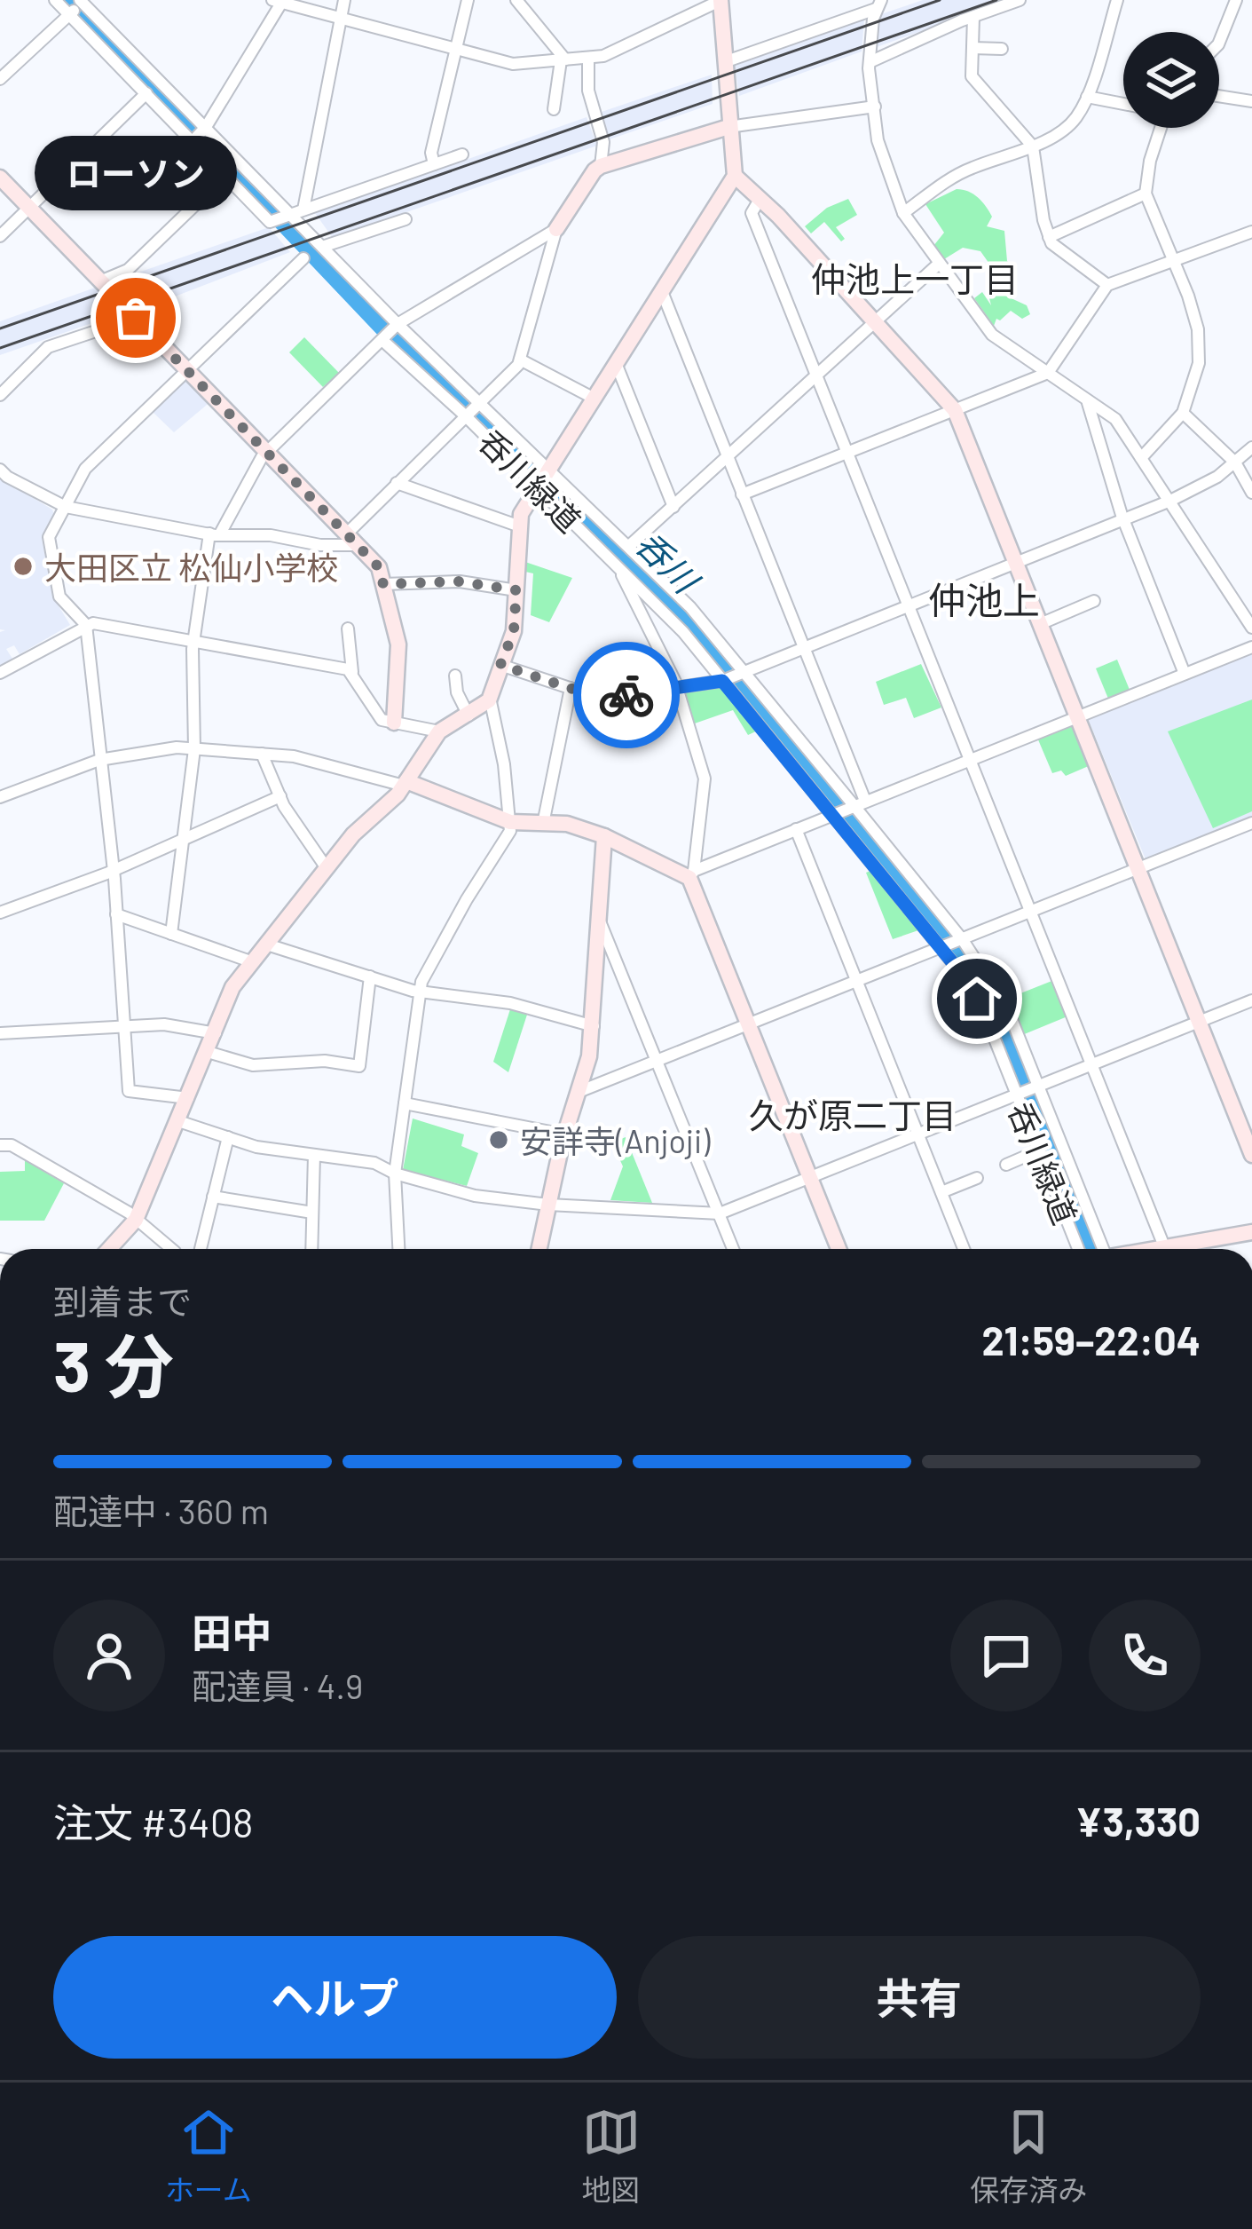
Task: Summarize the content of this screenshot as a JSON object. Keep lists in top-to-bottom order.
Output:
{
  "streets": {
    "street": ["呑川緑道"]
  },
  "districts": ["仲池上一丁目", "仲池上", "久が原二丁目"],
  "water": ["呑川"],
  "places": ["ローソン", "大田区立 松仙小学校", "安詳寺(Anjoji)"],
  "page": {
    "bubble": "ローソン",
    "heading": ["3 分", "到着まで", "21:59–22:04"],
    "panel": [
      "田中",
      "配達員 · 4.9",
      "注文 #3408",
      "¥3,330"
    ],
    "bar": "配達中 · 360 m",
    "buttons": ["ヘルプ", "共有"],
    "tabs": ["ホーム", "地図", "保存済み"]
  }
}
